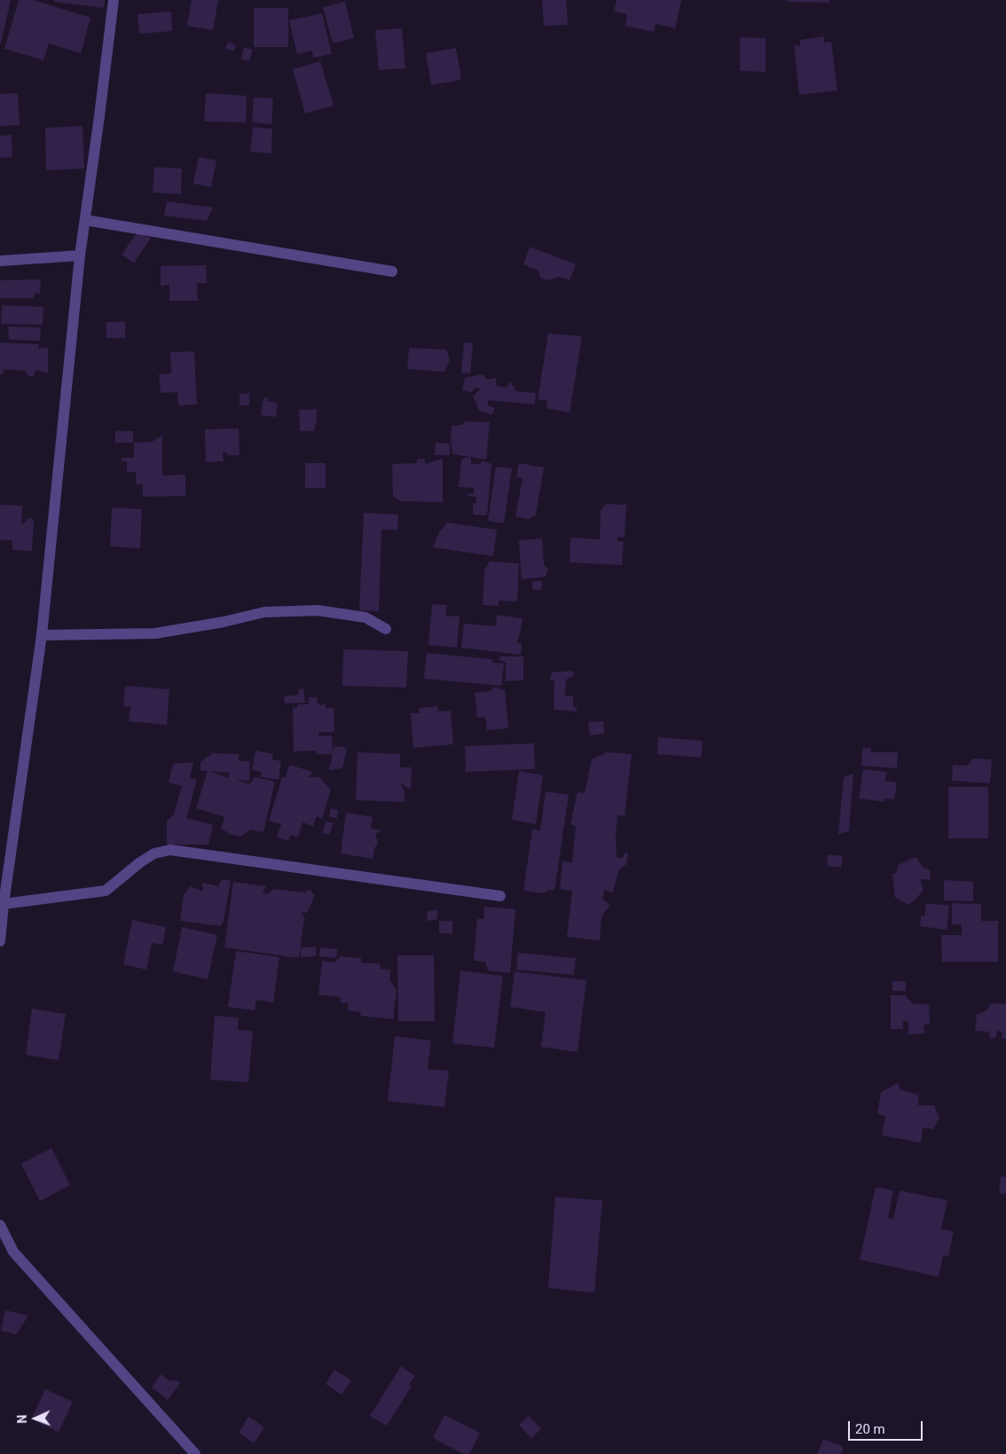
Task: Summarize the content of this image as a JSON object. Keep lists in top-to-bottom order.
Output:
{
  "scale_bar": "20 m",
  "north": "left"
}
